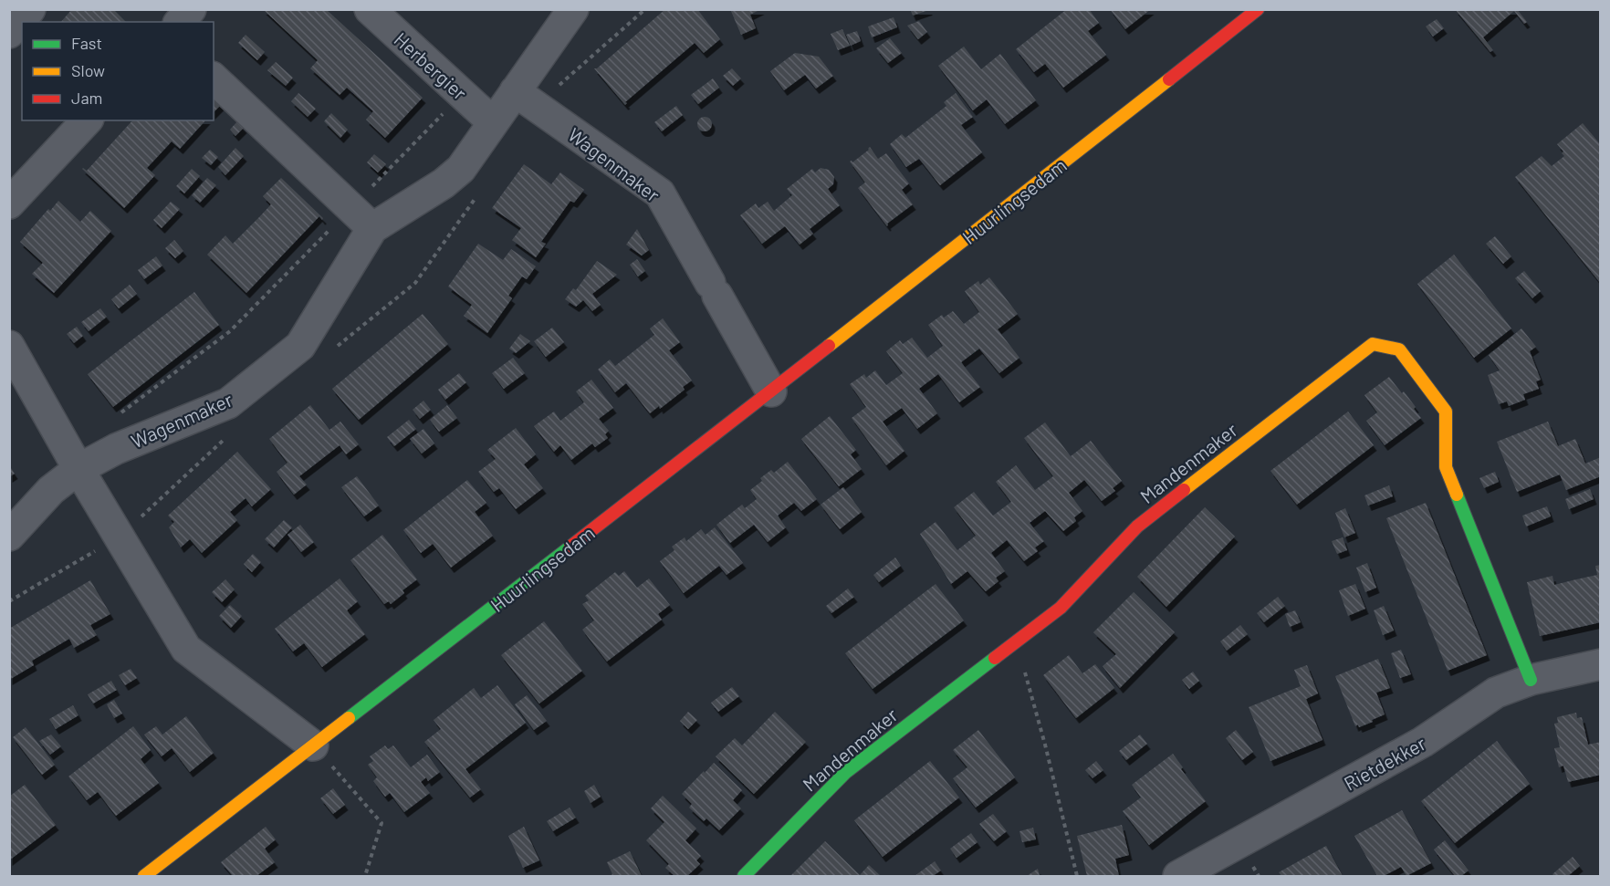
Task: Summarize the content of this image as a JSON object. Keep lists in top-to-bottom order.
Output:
{
  "streets": {
    "street": [
      "Herbergier",
      "Wagenmaker",
      "Huurlingsedam",
      "Mandenmaker",
      "Rietdekker"
    ]
  },
  "crossings": [
    ["Herbergier", "Wagenmaker"],
    ["Wagenmaker", "Huurlingsedam"],
    ["Mandenmaker", "Rietdekker"]
  ],
  "legend": ["Fast", "Slow", "Jam"]
}
